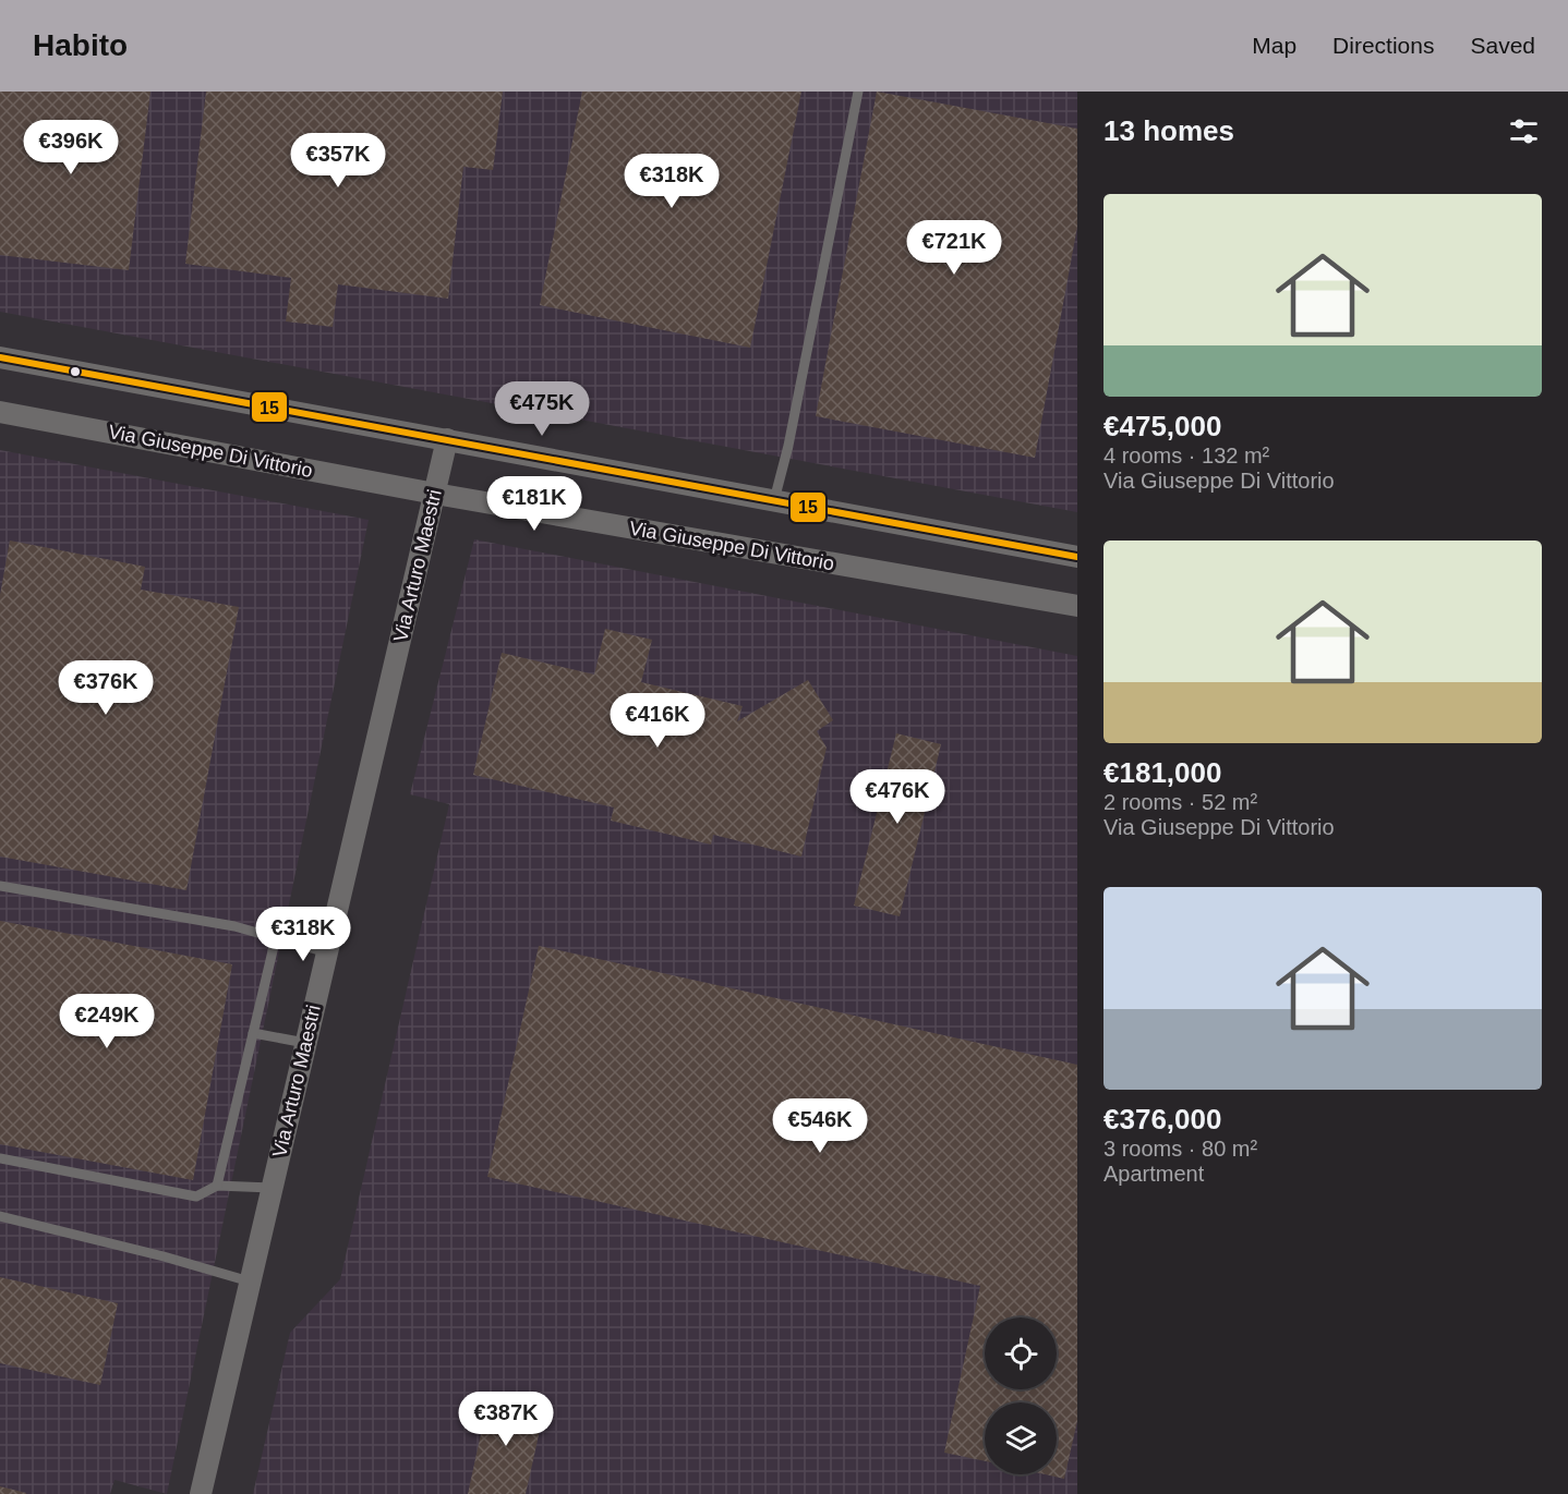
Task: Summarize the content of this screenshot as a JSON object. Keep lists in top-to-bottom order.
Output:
{
  "streets": {
    "street": ["Via Giuseppe Di Vittorio", "Via Arturo Maestri"]
  },
  "crossings": [
    ["Via Giuseppe Di Vittorio", "Via Arturo Maestri"]
  ],
  "lines": ["transit line 15"],
  "page": {
    "header": "Habito",
    "nav": ["Map", "Directions", "Saved"],
    "heading": "13 homes",
    "price": [
      "€396K",
      "€357K",
      "€318K",
      "€721K",
      "€475K",
      "€181K",
      "€376K",
      "€416K",
      "€476K",
      "€318K",
      "€249K",
      "€546K",
      "€387K"
    ],
    "list": [
      {
        "name": "€475,000",
        "note": "4 rooms · 132 m² · Via Giuseppe Di Vittorio"
      },
      {
        "name": "€181,000",
        "note": "2 rooms · 52 m² · Via Giuseppe Di Vittorio"
      },
      {
        "name": "€376,000",
        "note": "3 rooms · 80 m² · Apartment"
      }
    ]
  }
}
